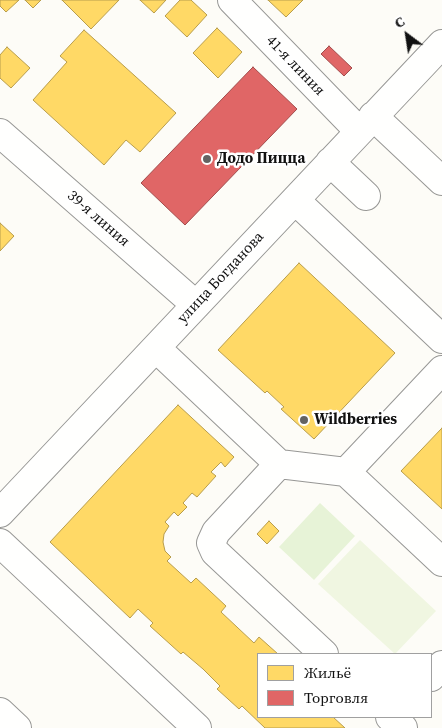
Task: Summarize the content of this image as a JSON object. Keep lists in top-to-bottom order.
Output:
{
  "streets": {
    "street": ["41-я линия", "39-я линия", "улица Богданова"]
  },
  "crossings": [
    ["41-я линия", "улица Богданова"],
    ["39-я линия", "улица Богданова"]
  ],
  "places": ["Додо Пицца", "Wildberries"],
  "legend": ["Жильё", "Торговля"],
  "north": "top left"
}
